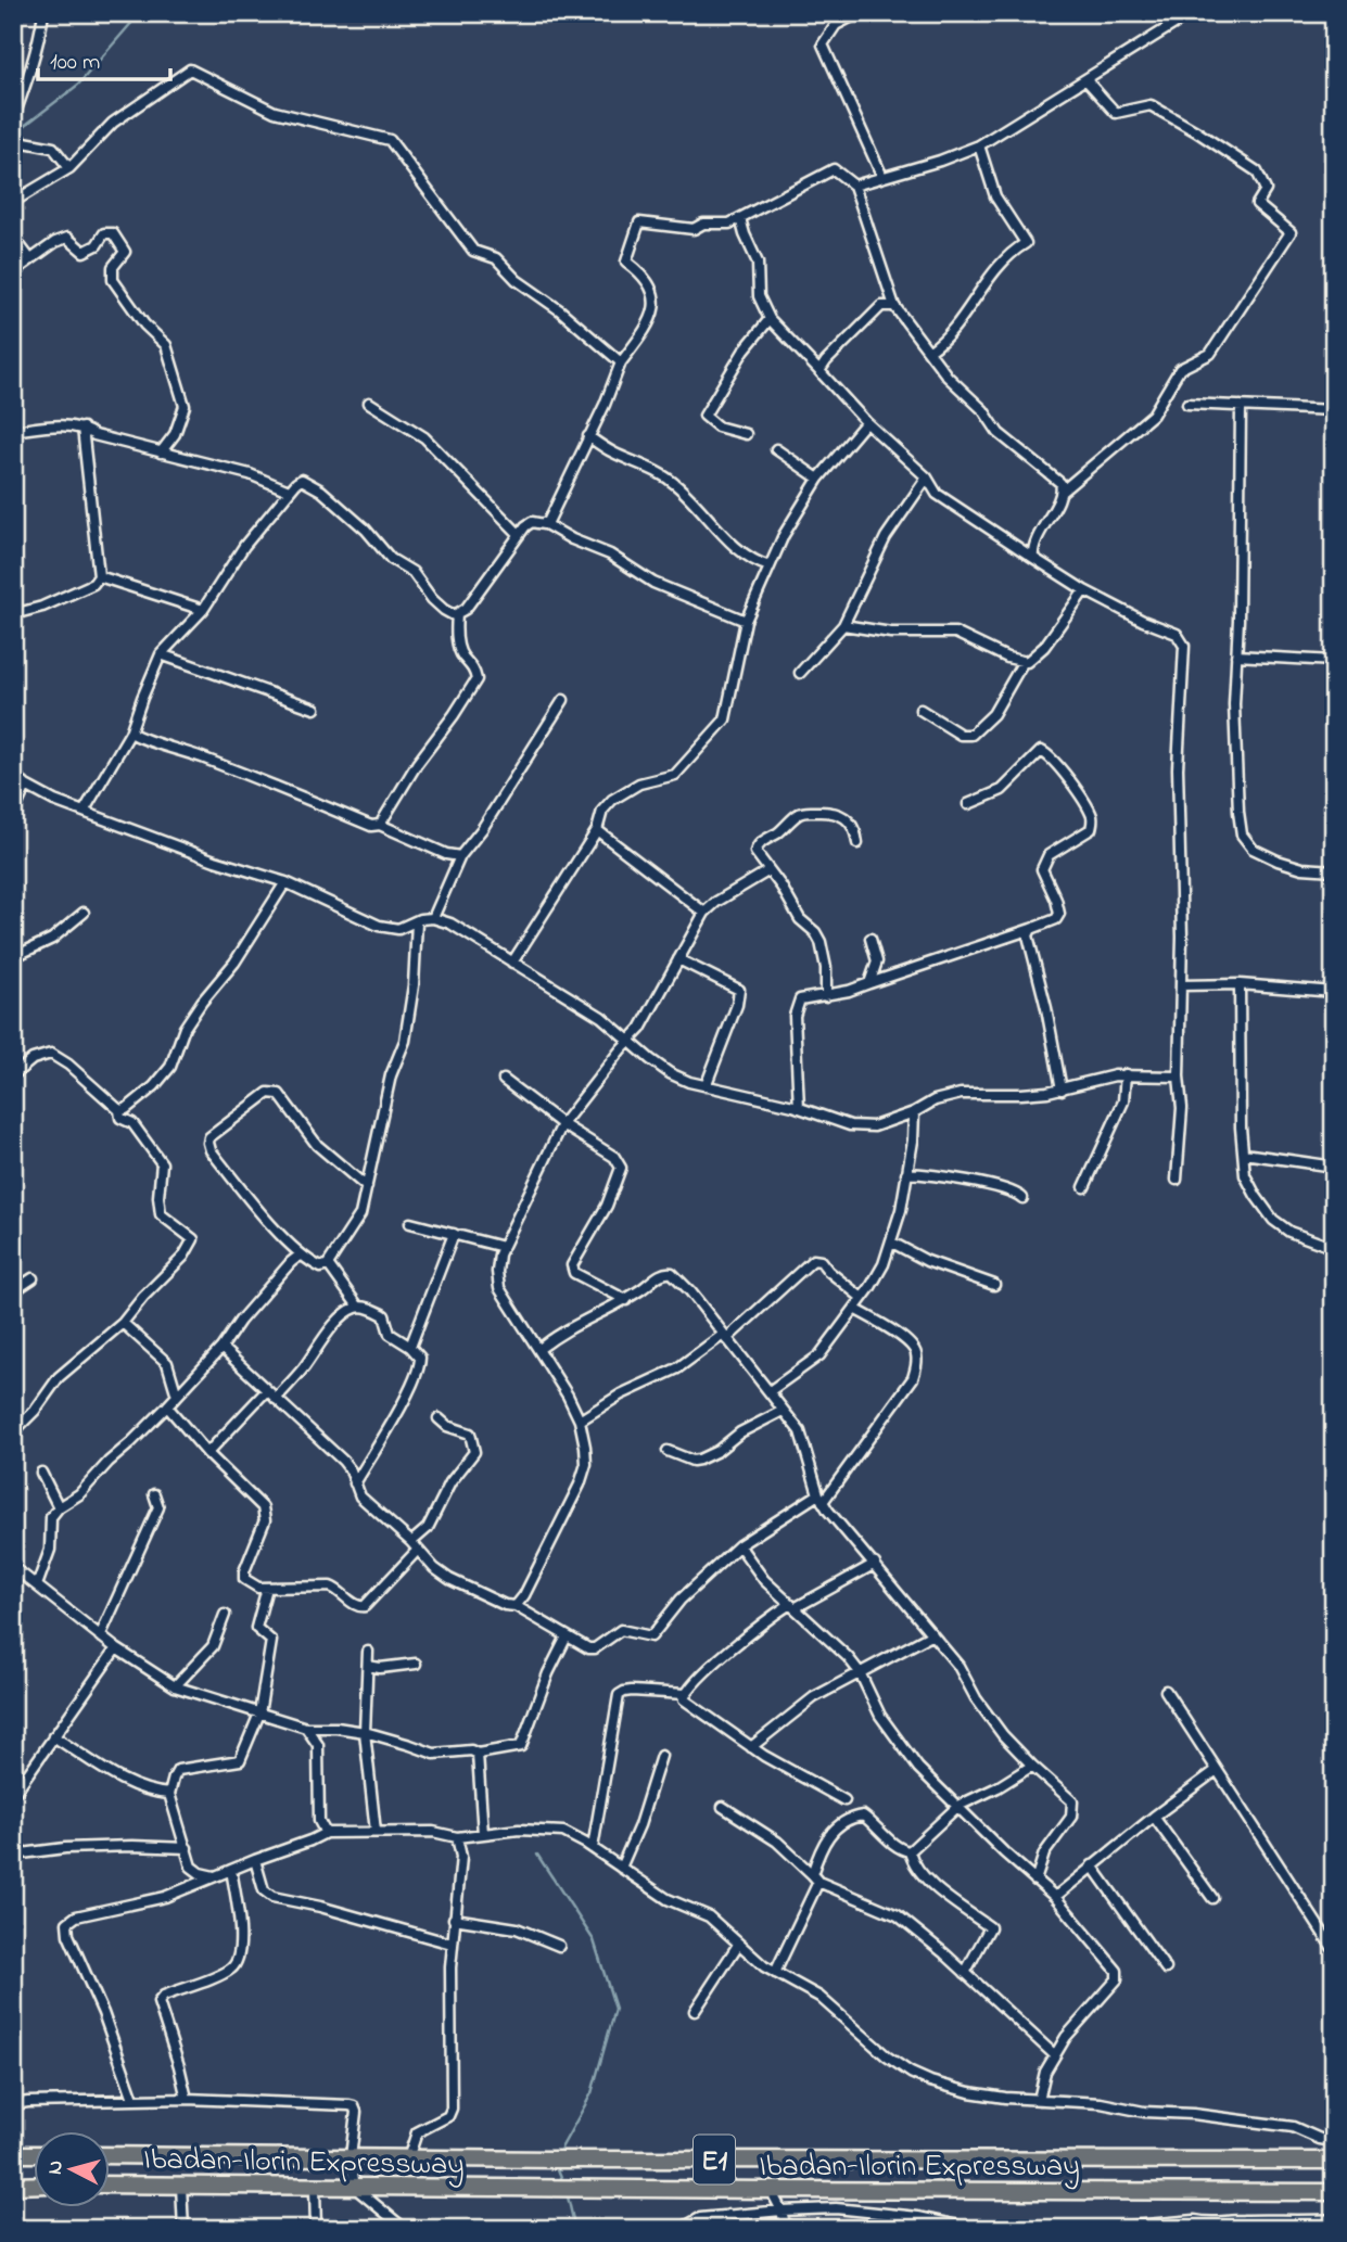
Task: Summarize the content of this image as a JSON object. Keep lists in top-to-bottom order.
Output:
{
  "streets": {
    "highway": ["Ibadan-Ilorin Expressway", "E1"]
  },
  "scale_bar": "100 m",
  "north": "left"
}
